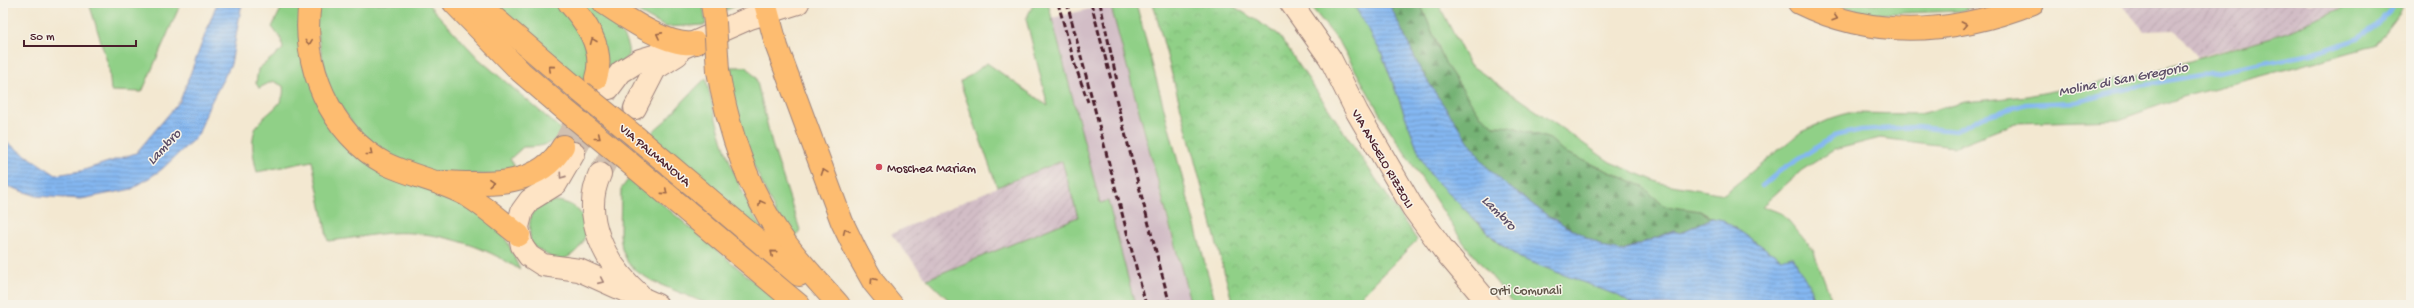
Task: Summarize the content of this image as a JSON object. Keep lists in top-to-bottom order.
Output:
{
  "streets": {
    "main road": ["VIA PALMANOVA"],
    "street": ["VIA ANGELO RIZZOLI"]
  },
  "water": ["Molina di San Gregorio", "Lambro"],
  "parks": ["Orti Comunali"],
  "places": ["Moschea Mariam"],
  "scale_bar": "50 m"
}
